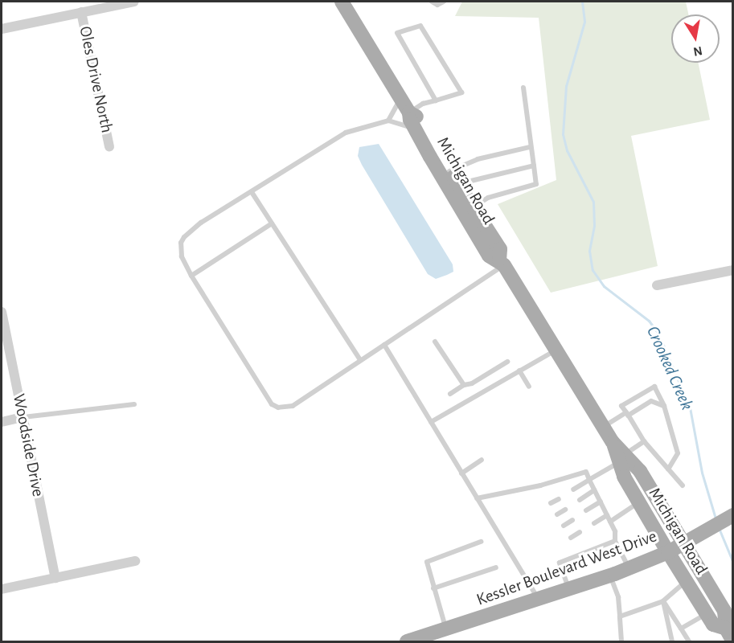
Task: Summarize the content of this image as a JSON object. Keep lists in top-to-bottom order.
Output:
{
  "streets": {
    "main road": ["Michigan Road", "Kessler Boulevard West Drive"],
    "street": ["Oles Drive North", "Woodside Drive"]
  },
  "crossings": [
    ["Michigan Road", "Kessler Boulevard West Drive"]
  ],
  "water": ["Crooked Creek"],
  "north": "bottom"
}
